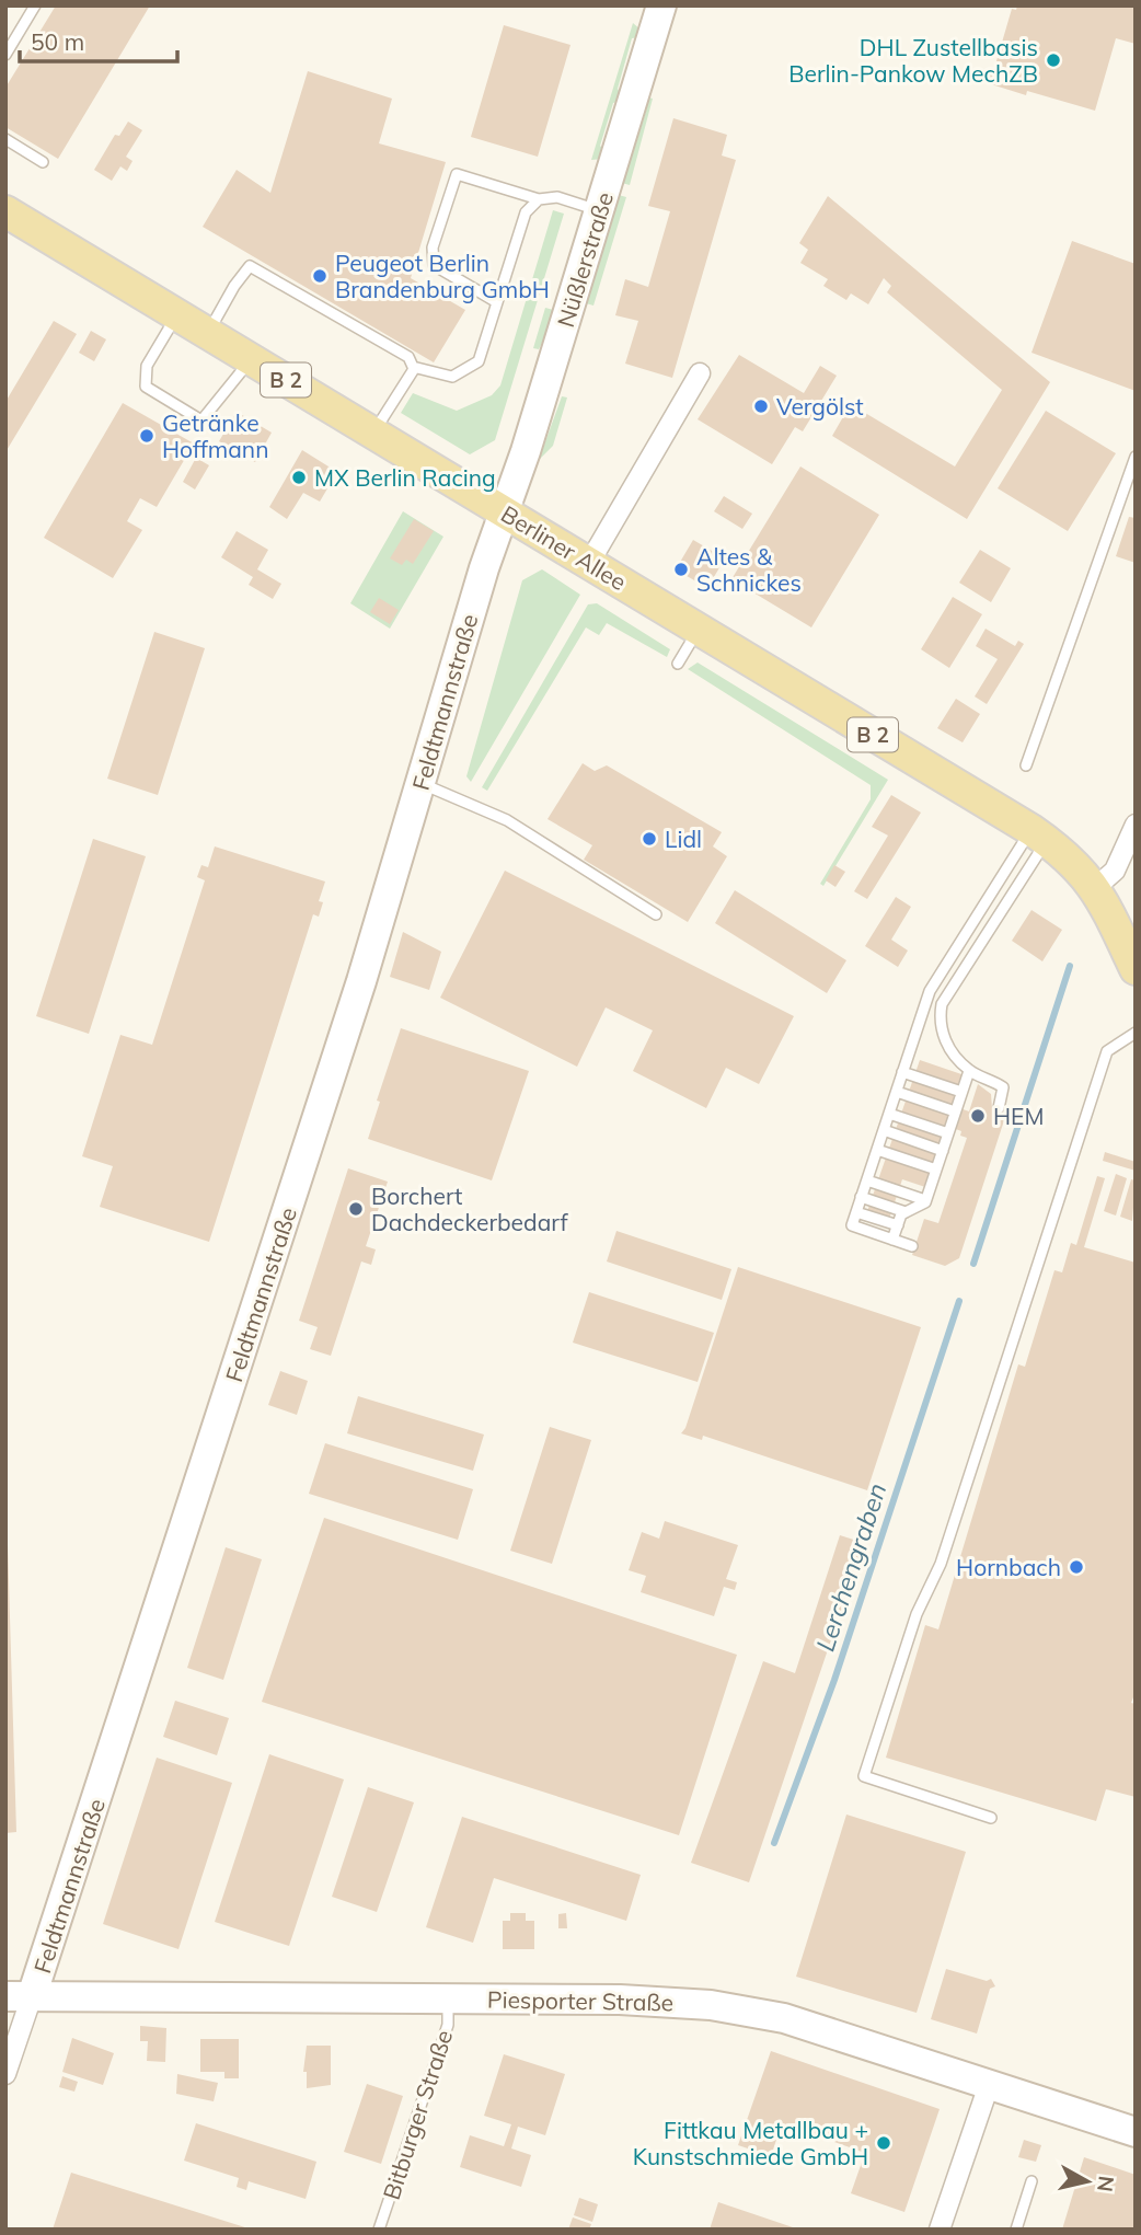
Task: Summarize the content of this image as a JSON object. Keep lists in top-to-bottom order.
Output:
{
  "streets": {
    "main road": ["B 2", "Berliner Allee"],
    "street": ["Nüßlerstraße", "Feldtmannstraße", "Piesporter Straße"],
    "lane": ["Bitburger Straße"]
  },
  "crossings": [
    ["Nüßlerstraße", "Berliner Allee"],
    ["Nüßlerstraße", "Feldtmannstraße"],
    ["B 2", "Berliner Allee"],
    ["Berliner Allee", "Feldtmannstraße"],
    ["Feldtmannstraße", "Piesporter Straße"],
    ["Piesporter Straße", "Bitburger Straße"]
  ],
  "water": ["Lerchengraben"],
  "places": [
    "DHL Zustellbasis Berlin-Pankow MechZB",
    "Peugeot Berlin Brandenburg GmbH",
    "Vergölst",
    "Getränke Hoffmann",
    "MX Berlin Racing",
    "Altes & Schnickes",
    "Lidl",
    "HEM",
    "Borchert Dachdeckerbedarf",
    "Hornbach",
    "Fittkau Metallbau + Kunstschmiede GmbH"
  ],
  "scale_bar": "50 m",
  "north": "right"
}
